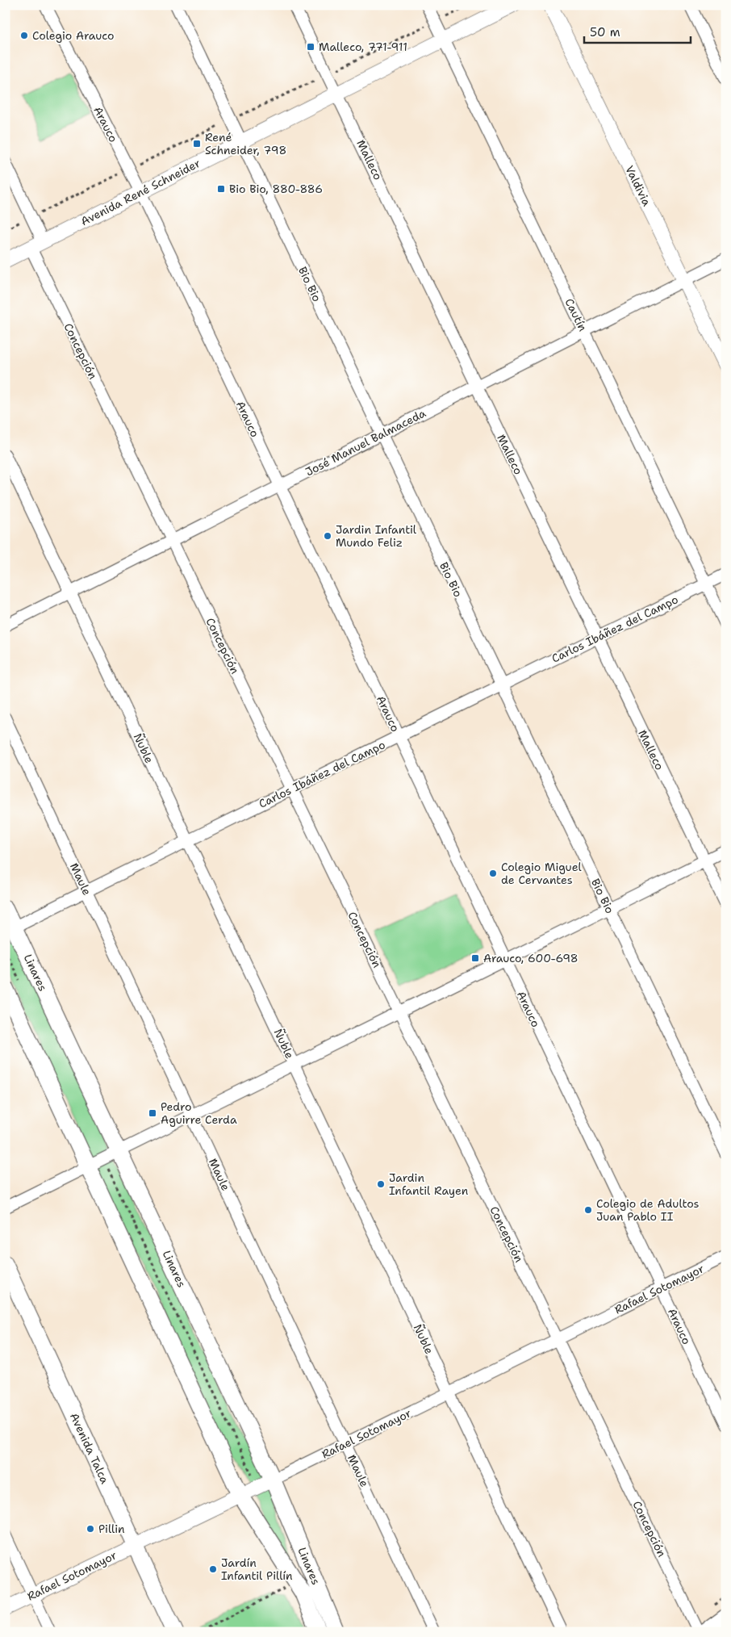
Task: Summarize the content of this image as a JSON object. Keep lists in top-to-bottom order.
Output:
{
  "streets": {
    "main road": ["Linares", "Avenida Talca"],
    "street": [
      "Arauco",
      "Malleco",
      "Valdivia",
      "Avenida René Schneider",
      "Bio Bio",
      "Cautín",
      "Concepción",
      "José Manuel Balmaceda",
      "Carlos Ibáñez del Campo",
      "Ñuble",
      "Maule",
      "Rafael Sotomayor"
    ]
  },
  "crossings": [
    ["Arauco", "Avenida René Schneider"],
    ["Arauco", "José Manuel Balmaceda"],
    ["Arauco", "Carlos Ibáñez del Campo"],
    ["Arauco", "Rafael Sotomayor"],
    ["Malleco", "Avenida René Schneider"],
    ["Malleco", "José Manuel Balmaceda"],
    ["Malleco", "Carlos Ibáñez del Campo"],
    ["Valdivia", "José Manuel Balmaceda"],
    ["Avenida René Schneider", "Bio Bio"],
    ["Avenida René Schneider", "Cautín"],
    ["Avenida René Schneider", "Concepción"],
    ["Bio Bio", "José Manuel Balmaceda"],
    ["Bio Bio", "Carlos Ibáñez del Campo"],
    ["Cautín", "José Manuel Balmaceda"],
    ["Cautín", "Carlos Ibáñez del Campo"],
    ["Concepción", "José Manuel Balmaceda"],
    ["Concepción", "Carlos Ibáñez del Campo"],
    ["Concepción", "Rafael Sotomayor"],
    ["José Manuel Balmaceda", "Ñuble"],
    ["Carlos Ibáñez del Campo", "Ñuble"],
    ["Carlos Ibáñez del Campo", "Maule"],
    ["Carlos Ibáñez del Campo", "Linares"],
    ["Ñuble", "Rafael Sotomayor"],
    ["Maule", "Rafael Sotomayor"],
    ["Linares", "Rafael Sotomayor"],
    ["Rafael Sotomayor", "Avenida Talca"]
  ],
  "places": {
    "other": [
      "Colegio Arauco",
      "Jardin Infantil Mundo Feliz",
      "Colegio Miguel de Cervantes",
      "Jardin Infantil Rayen",
      "Colegio de Adultos Juan Pablo II",
      "Pillin",
      "Jardín Infantil Pillín"
    ],
    "transit": [
      "Malleco, 771-911",
      "René Schneider, 798",
      "Bio Bio, 880-886",
      "Arauco, 600-698",
      "Pedro Aguirre Cerda"
    ]
  },
  "scale_bar": "50 m"
}
